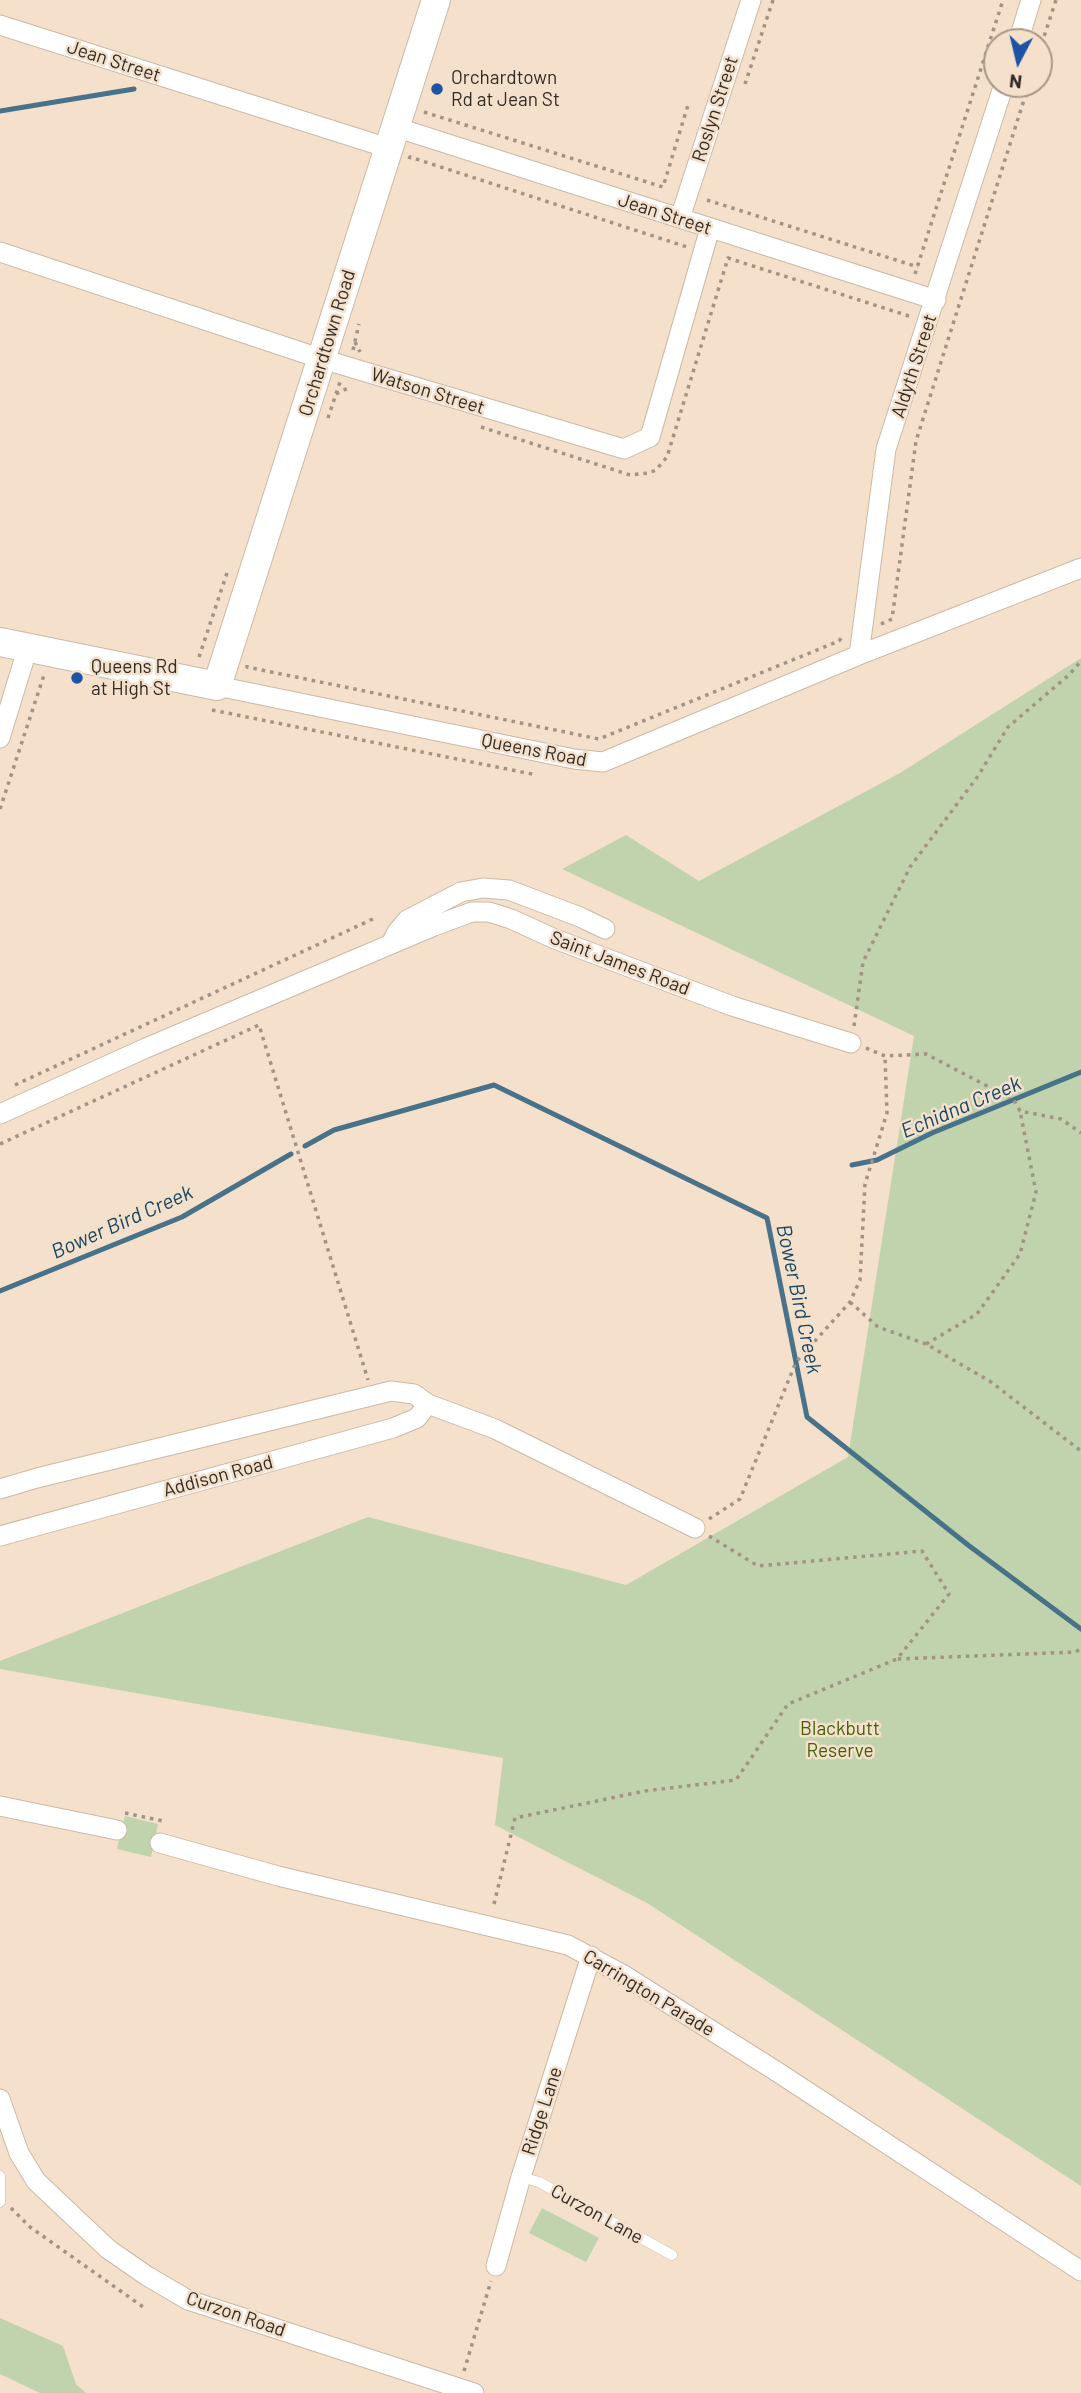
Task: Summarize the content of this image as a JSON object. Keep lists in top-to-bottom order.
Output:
{
  "streets": {
    "street": [
      "Jean Street",
      "Roslyn Street",
      "Orchardtown Road",
      "Aldyth Street",
      "Watson Street",
      "Queens Road",
      "Saint James Road",
      "Addison Road",
      "Carrington Parade",
      "Ridge Lane",
      "Curzon Road"
    ],
    "lane": ["Curzon Lane"]
  },
  "crossings": [
    ["Jean Street", "Roslyn Street"],
    ["Jean Street", "Orchardtown Road"],
    ["Jean Street", "Aldyth Street"],
    ["Jean Street", "Watson Street"],
    ["Orchardtown Road", "Watson Street"],
    ["Orchardtown Road", "Queens Road"],
    ["Aldyth Street", "Queens Road"],
    ["Carrington Parade", "Ridge Lane"],
    ["Ridge Lane", "Curzon Lane"]
  ],
  "water": ["Echidna Creek", "Bower Bird Creek"],
  "parks": ["Blackbutt Reserve"],
  "places": ["Orchardtown Rd at Jean St", "Queens Rd at High St"],
  "north": "bottom"
}
